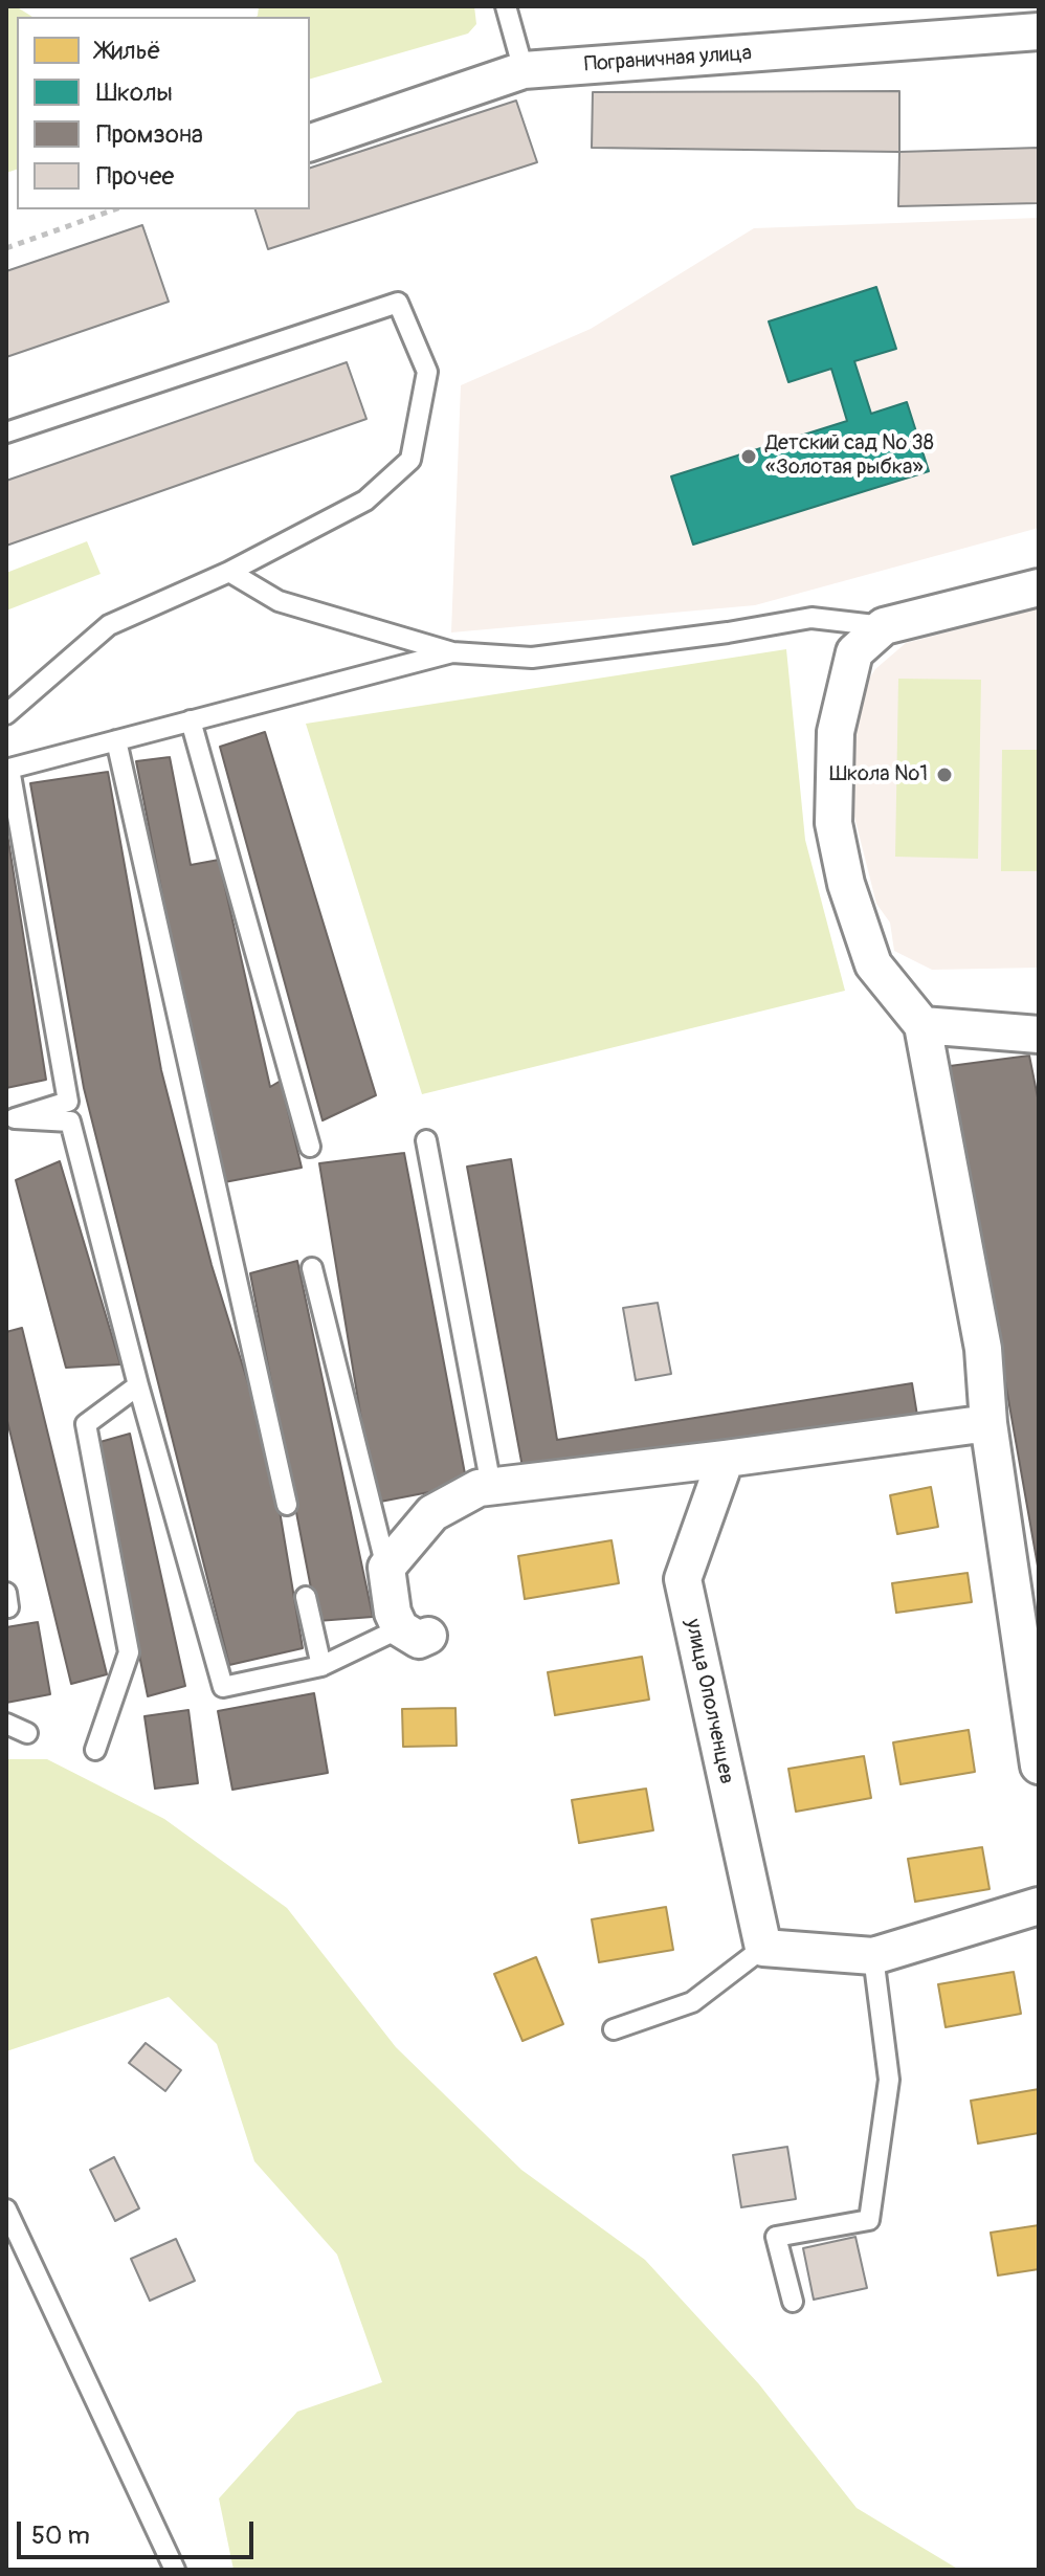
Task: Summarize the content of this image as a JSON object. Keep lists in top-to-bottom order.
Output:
{
  "streets": {
    "street": ["Пограничная улица", "улица Ополченцев"]
  },
  "places": ["Детский сад № 38 «Золотая рыбка»", "Школа №1"],
  "legend": [
    "Жильё",
    "Школы",
    "Промзона",
    "Прочее"
  ],
  "scale_bar": "50 m"
}
